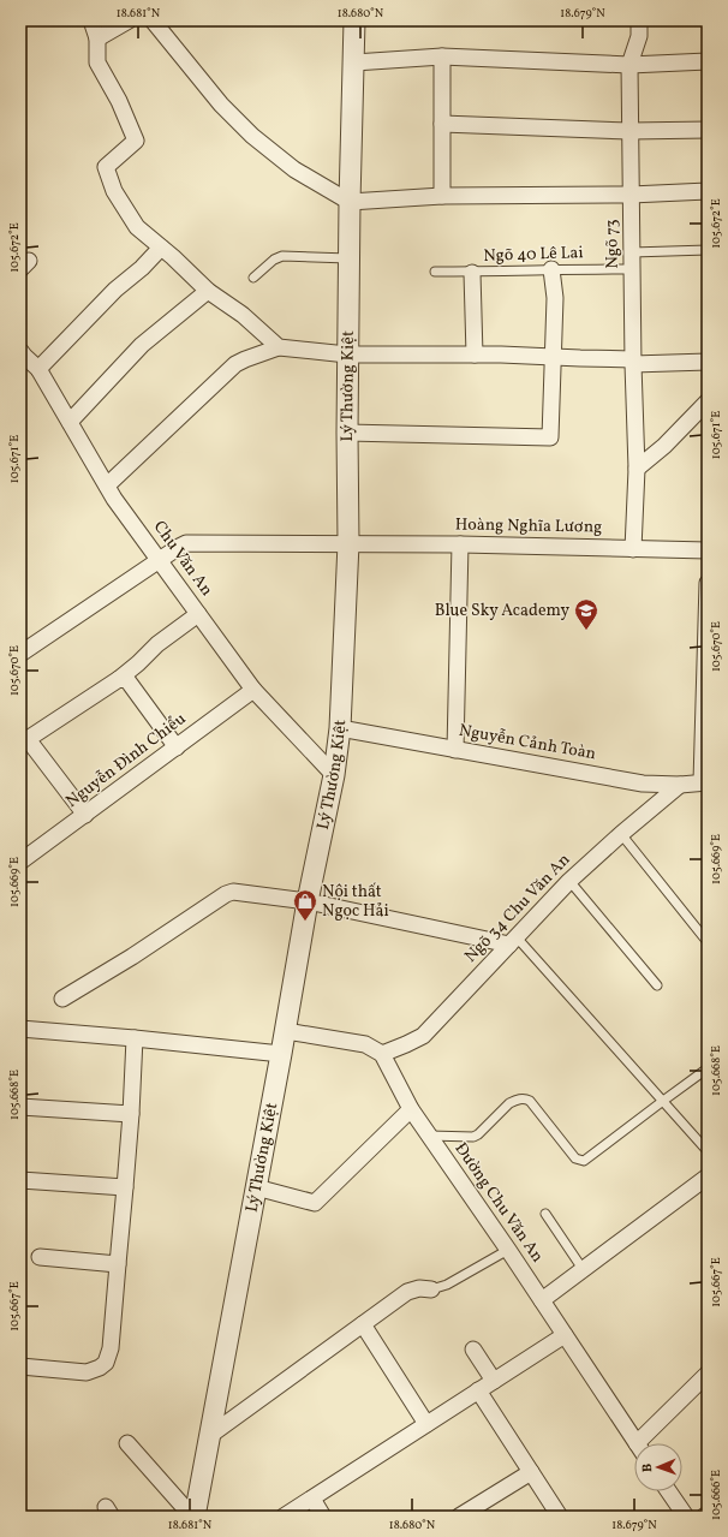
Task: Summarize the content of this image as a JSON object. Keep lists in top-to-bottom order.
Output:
{
  "streets": {
    "street": [
      "Ngõ 73",
      "Lý Thường Kiệt",
      "Hoàng Nghĩa Lương",
      "Chu Văn An",
      "Nguyễn Cảnh Toàn",
      "Nguyễn Đình Chiểu",
      "Ngõ 34 Chu Văn An",
      "Đường Chu Văn An"
    ],
    "lane": ["Ngõ 40 Lê Lai"]
  },
  "crossings": [
    ["Ngõ 73", "Ngõ 40 Lê Lai"],
    ["Ngõ 73", "Hoàng Nghĩa Lương"],
    ["Lý Thường Kiệt", "Hoàng Nghĩa Lương"],
    ["Lý Thường Kiệt", "Chu Văn An"],
    ["Lý Thường Kiệt", "Nguyễn Cảnh Toàn"],
    ["Hoàng Nghĩa Lương", "Chu Văn An"],
    ["Chu Văn An", "Nguyễn Đình Chiểu"],
    ["Nguyễn Cảnh Toàn", "Ngõ 34 Chu Văn An"],
    ["Ngõ 34 Chu Văn An", "Đường Chu Văn An"]
  ],
  "places": {
    "school or university": ["Blue Sky Academy"],
    "shop": ["Nội thất Ngọc Hải"]
  },
  "north": "left",
  "coordinates": [
    "18.681°N",
    "18.680°N",
    "18.679°N",
    "105.672°E",
    "105.671°E",
    "105.670°E",
    "105.669°E",
    "105.668°E",
    "105.667°E",
    "105.666°E"
  ]
}
